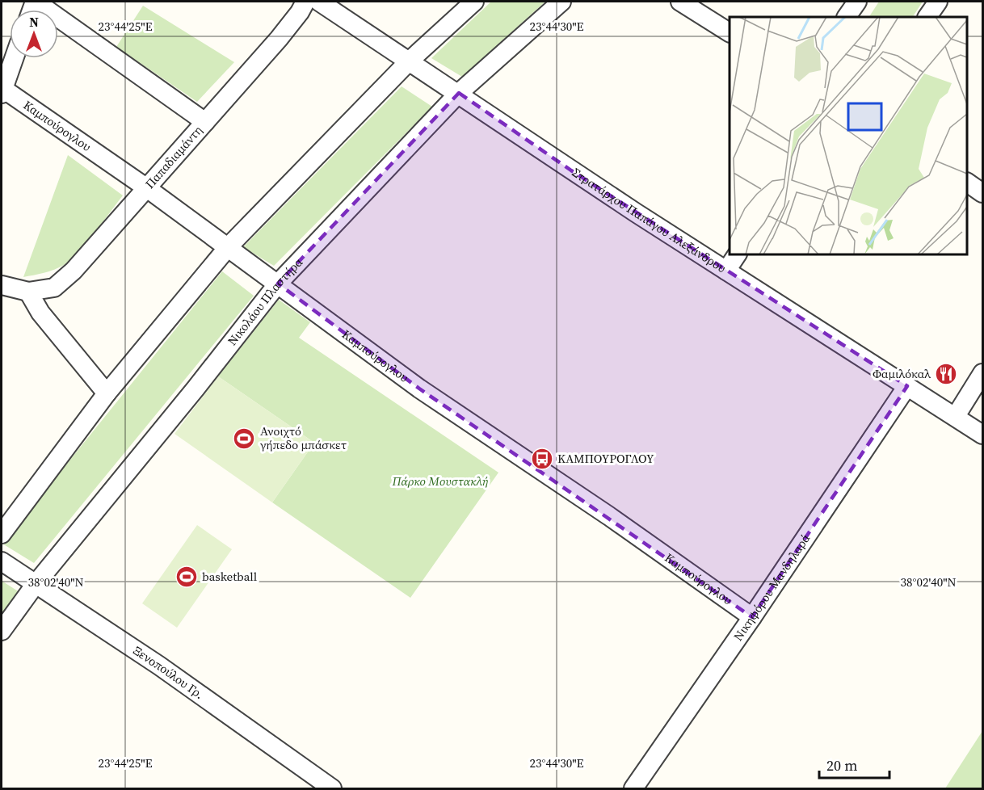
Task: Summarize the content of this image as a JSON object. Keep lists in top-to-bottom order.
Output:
{
  "streets": {
    "street": [
      "Καμπούρογλου",
      "Παπαδιαμάντη",
      "Στρατάρχου Παπάγου Αλεξάνδρου",
      "Νικολάου Πλαστήρα",
      "Νικηφόρου Μανδηλαρά",
      "Ξενoπούλου Γρ."
    ]
  },
  "crossings": [
    ["Καμπούρογλου", "Παπαδιαμάντη"],
    ["Καμπούρογλου", "Νικολάου Πλαστήρα"],
    ["Καμπούρογλου", "Νικηφόρου Μανδηλαρά"],
    ["Στρατάρχου Παπάγου Αλεξάνδρου", "Νικολάου Πλαστήρα"],
    ["Στρατάρχου Παπάγου Αλεξάνδρου", "Νικηφόρου Μανδηλαρά"],
    ["Νικολάου Πλαστήρα", "Ξενoπούλου Γρ."]
  ],
  "parks": ["Πάρκο Μουστακλή"],
  "places": {
    "restaurant": ["Φαμιλόκαλ"],
    "sports": ["Ανοιχτό γήπεδο μπάσκετ", "basketball"],
    "bus stop": ["ΚΑΜΠΟΥΡΟΓΛΟΥ"]
  },
  "scale_bar": "20 m",
  "north": "top",
  "coordinates": ["23°44'25\"E", "23°44'30\"E", "38°02'40\"N"]
}
